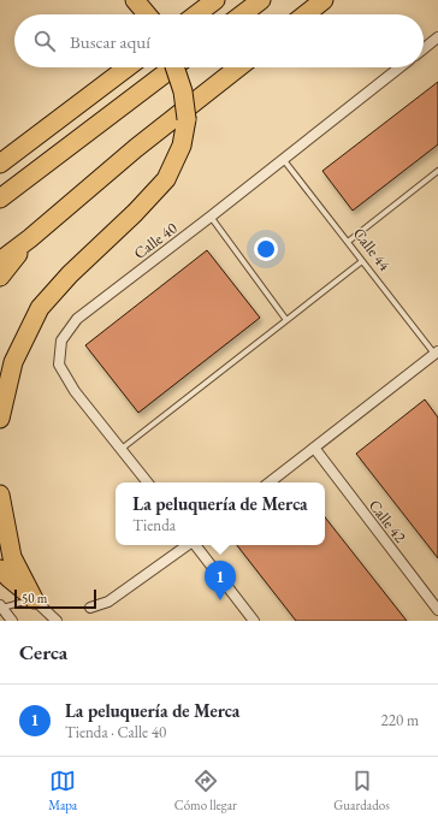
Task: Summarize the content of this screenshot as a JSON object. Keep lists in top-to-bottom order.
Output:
{
  "streets": {
    "street": ["Calle 40", "Calle 42"],
    "lane": ["Calle 44"]
  },
  "crossings": [
    ["Calle 40", "Calle 44"]
  ],
  "scale_bar": "50 m",
  "page": {
    "search": "Buscar aquí",
    "popup": ["La peluquería de Merca", "Tienda"],
    "pins": "1",
    "scale": "50 m",
    "heading": "Cerca",
    "list": [
      {
        "mark": "1",
        "name": "La peluquería de Merca",
        "note": "Tienda · Calle 40",
        "value": "220 m"
      }
    ],
    "nav": ["Mapa", "Cómo llegar", "Guardados"]
  }
}
